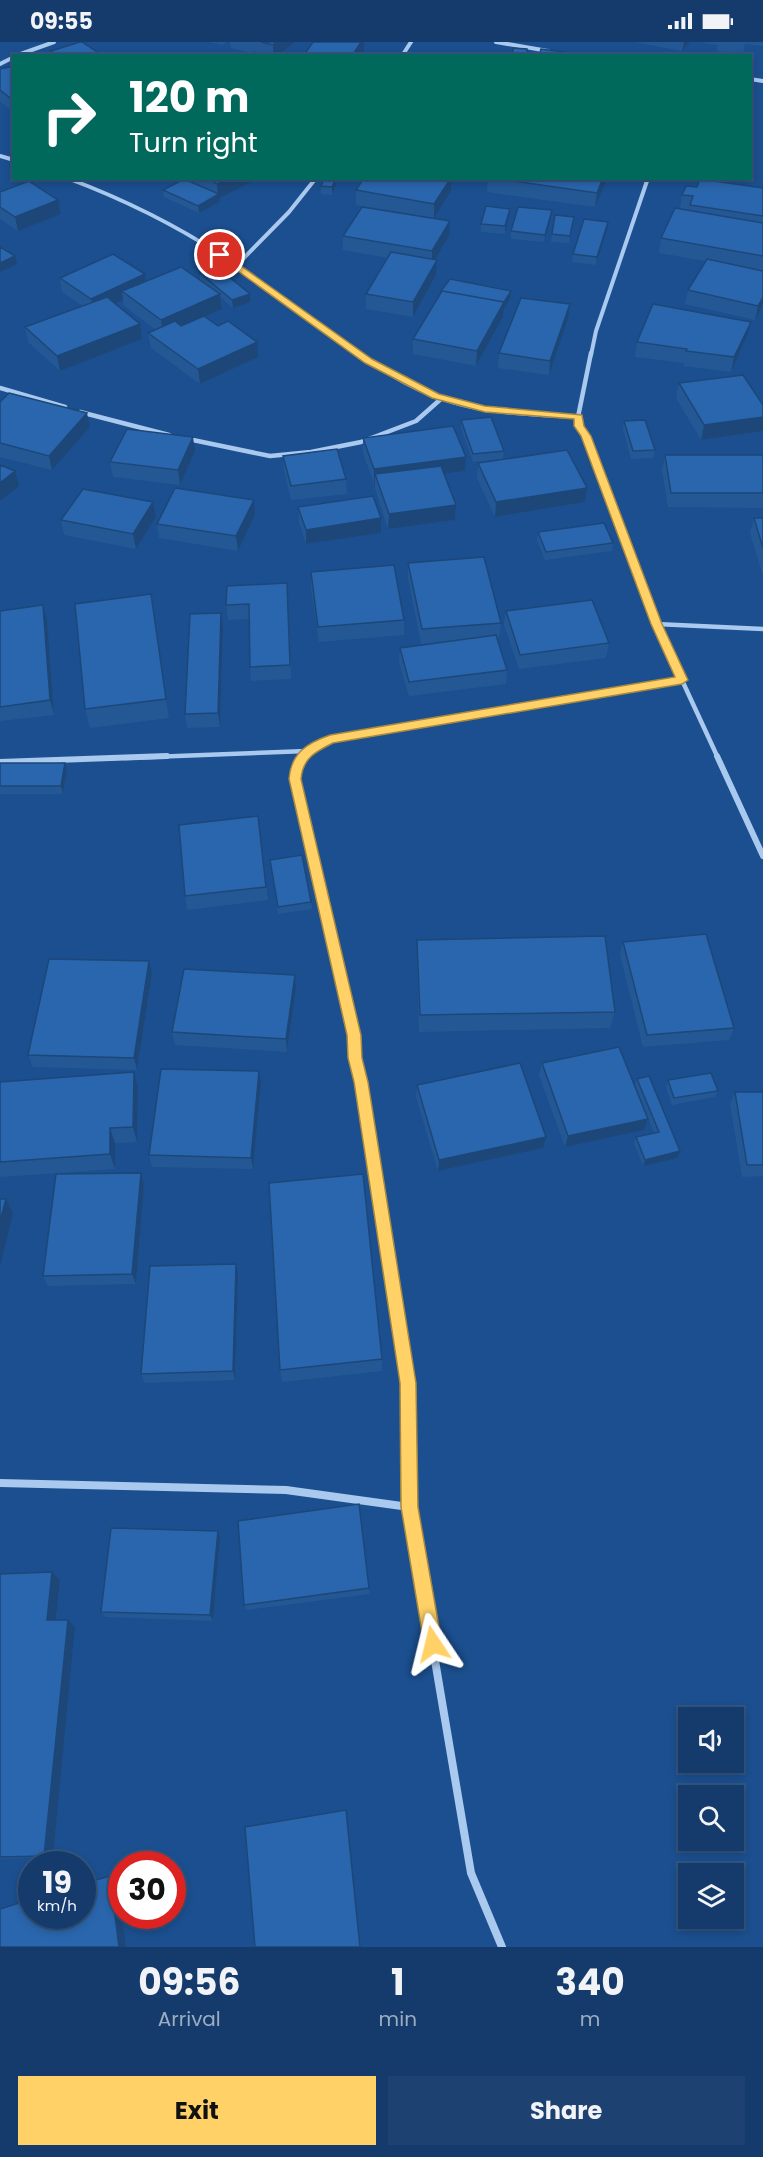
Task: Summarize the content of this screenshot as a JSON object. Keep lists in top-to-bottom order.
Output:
{
  "page": {
    "status": "09:55",
    "turn": ["120 m", "Turn right"],
    "speed": "19 km/h",
    "limit": "30",
    "eta": [
      "09:56",
      "Arrival",
      "1",
      "min",
      "340",
      "m"
    ],
    "buttons": ["Exit", "Share"]
  }
}
